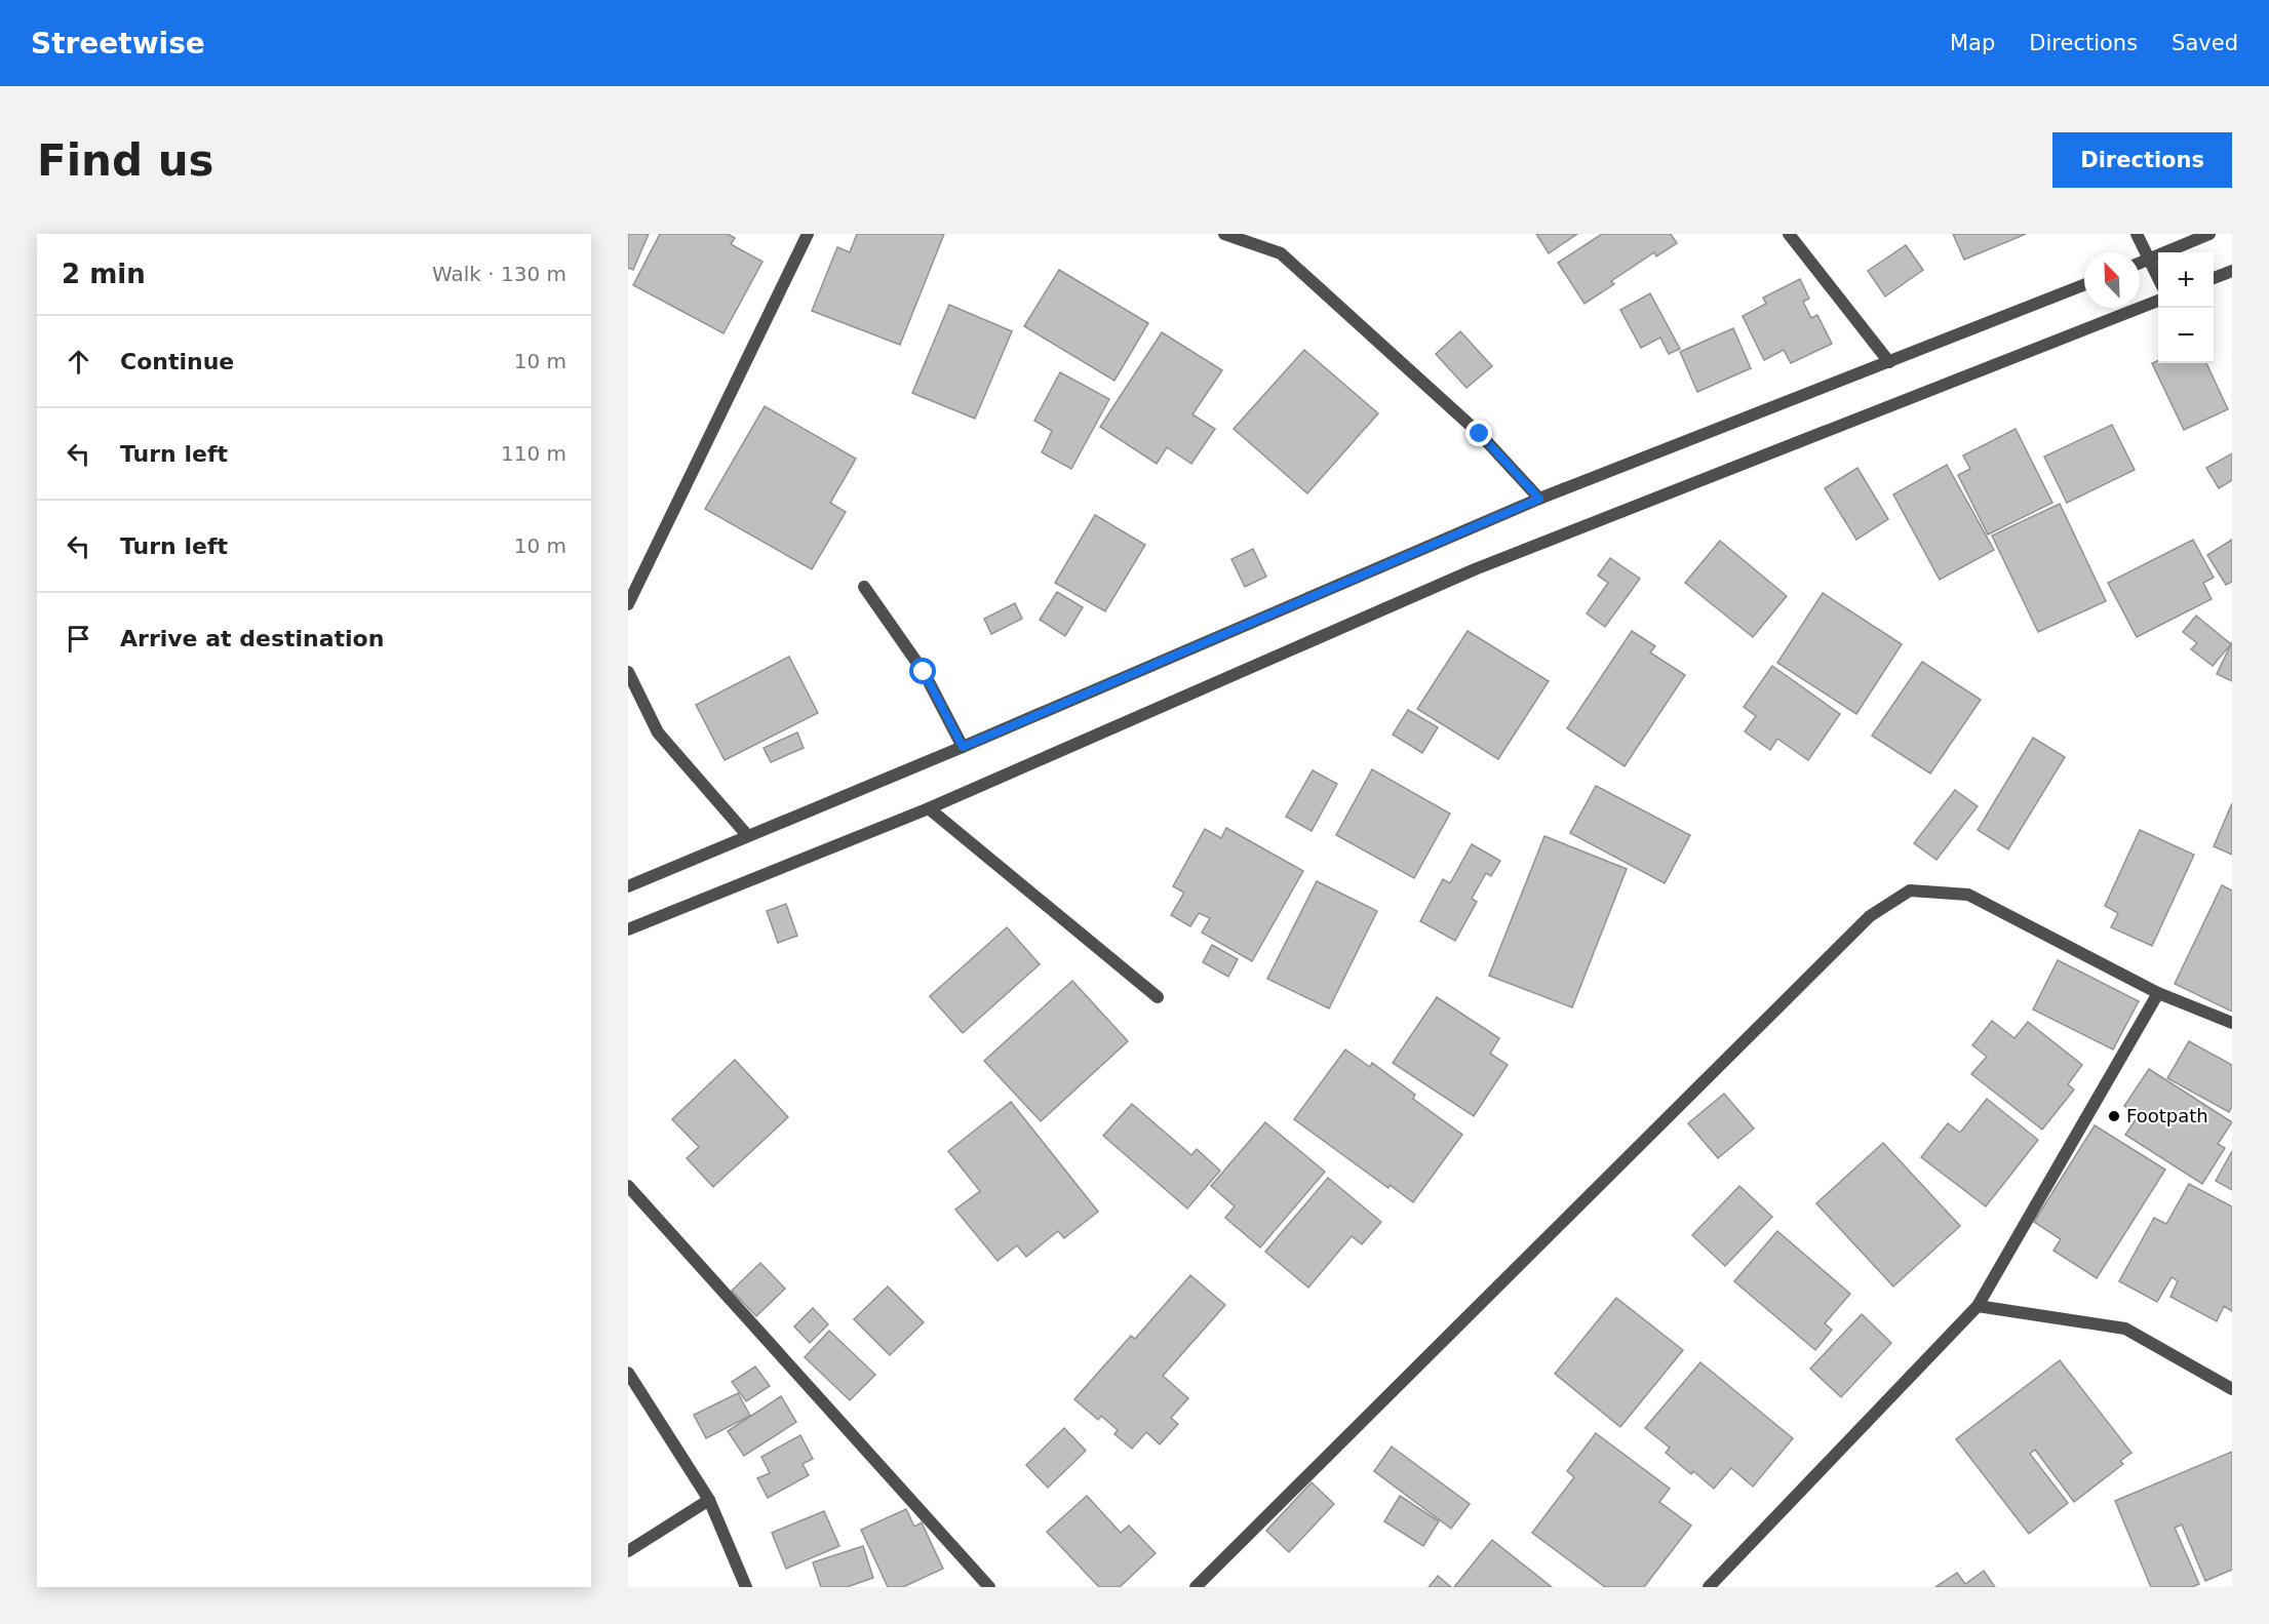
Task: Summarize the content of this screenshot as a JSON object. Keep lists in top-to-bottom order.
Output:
{
  "places": ["Footpath"],
  "north": "top left",
  "page": {
    "header": "Streetwise",
    "nav": ["Map", "Directions", "Saved"],
    "buttons": "Directions",
    "title": "Find us",
    "heading": ["2 min", "Walk · 130 m"],
    "map_buttons": ["+", "−"],
    "list": [
      ["Continue", "10 m"],
      ["Turn left", "110 m"],
      ["Turn left", "10 m"],
      "Arrive at destination"
    ]
  }
}
